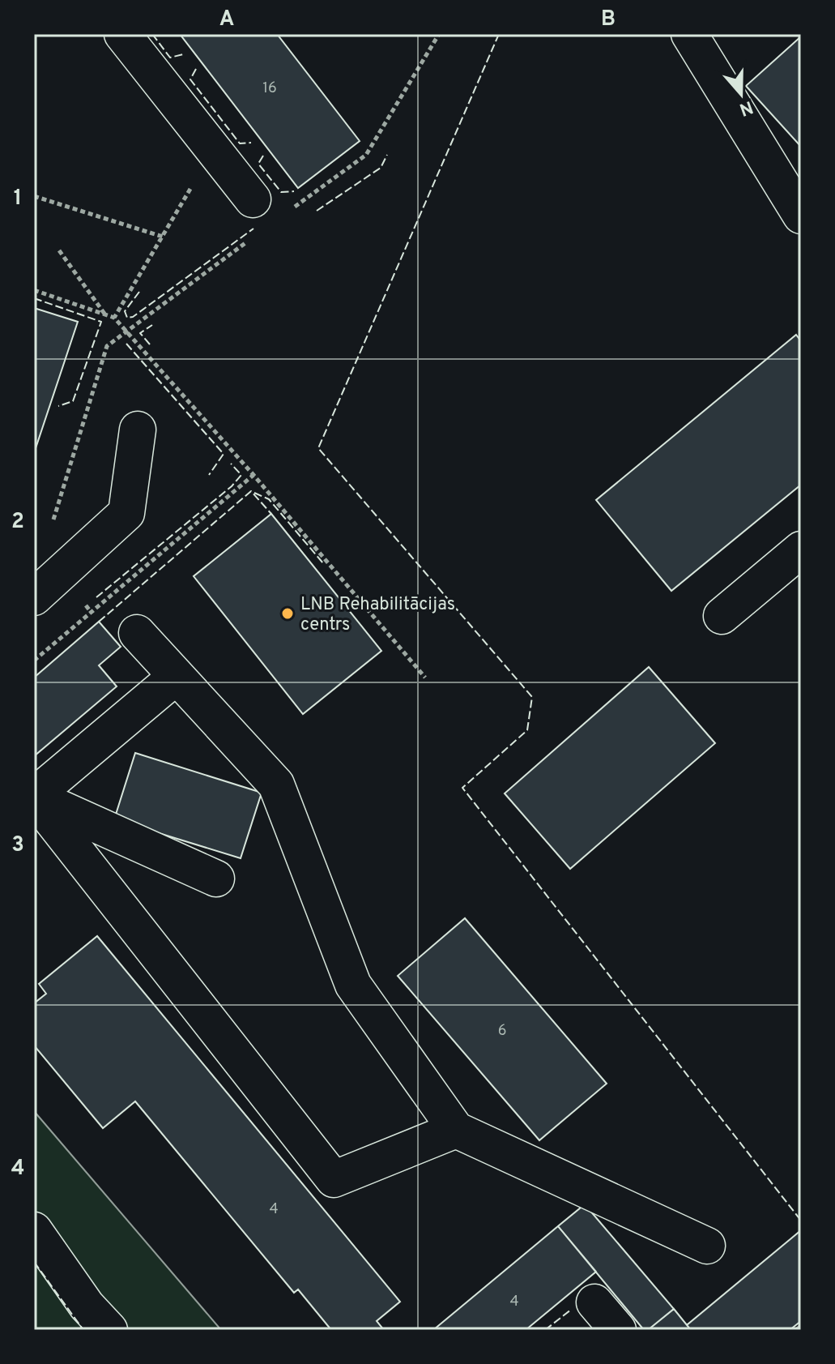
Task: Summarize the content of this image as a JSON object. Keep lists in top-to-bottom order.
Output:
{
  "places": ["LNB Rehabilitācijas centrs"],
  "house_numbers": [
    "16",
    "6",
    "4",
    "4"
  ],
  "north": "bottom",
  "grid": {
    "columns": ["A", "B"],
    "rows": [
      "1",
      "2",
      "3",
      "4"
    ]
  }
}
